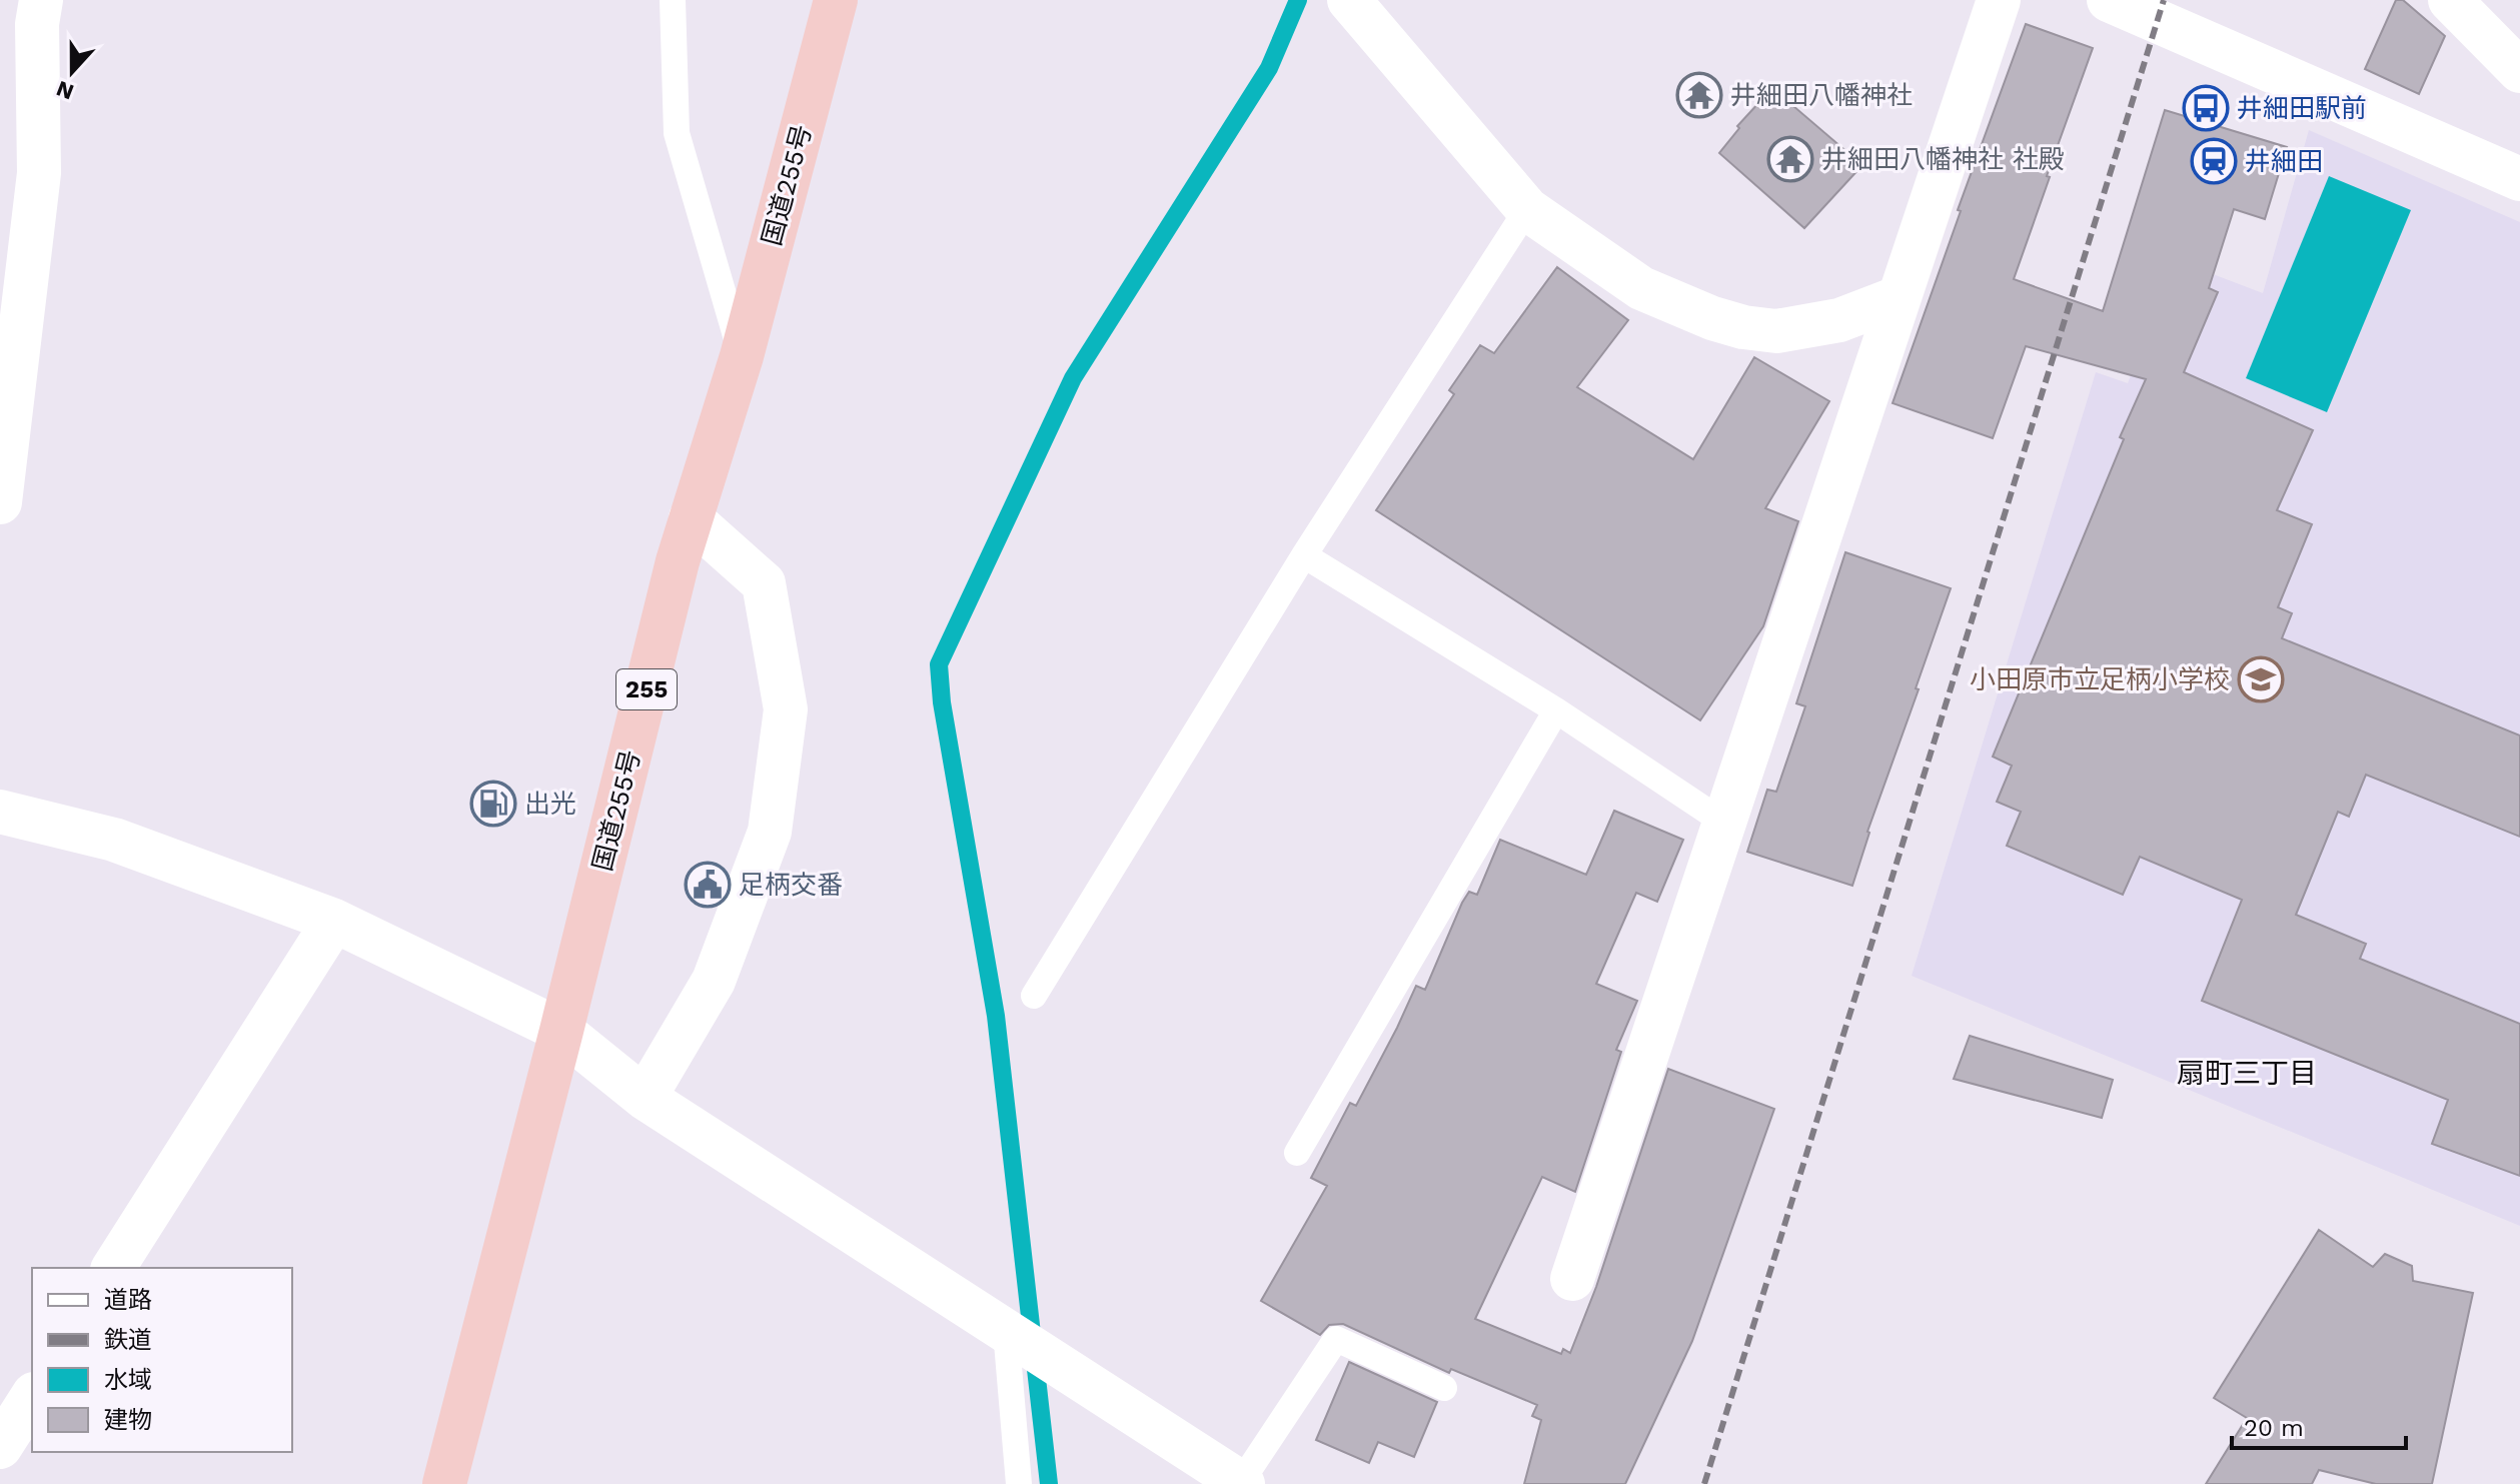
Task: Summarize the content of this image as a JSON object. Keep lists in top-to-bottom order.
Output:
{
  "streets": {
    "highway": ["国道255号", "255"]
  },
  "districts": ["扇町三丁目"],
  "places": {
    "temple": ["井細田八幡神社", "井細田八幡神社 社殿"],
    "bus stop": ["井細田駅前"],
    "station": ["井細田"],
    "school or university": ["小田原市立足柄小学校"],
    "fuel station": ["出光"],
    "public building": ["足柄交番"]
  },
  "legend": [
    "道路",
    "鉄道",
    "水域",
    "建物"
  ],
  "scale_bar": "20 m",
  "north": "bottom"
}
